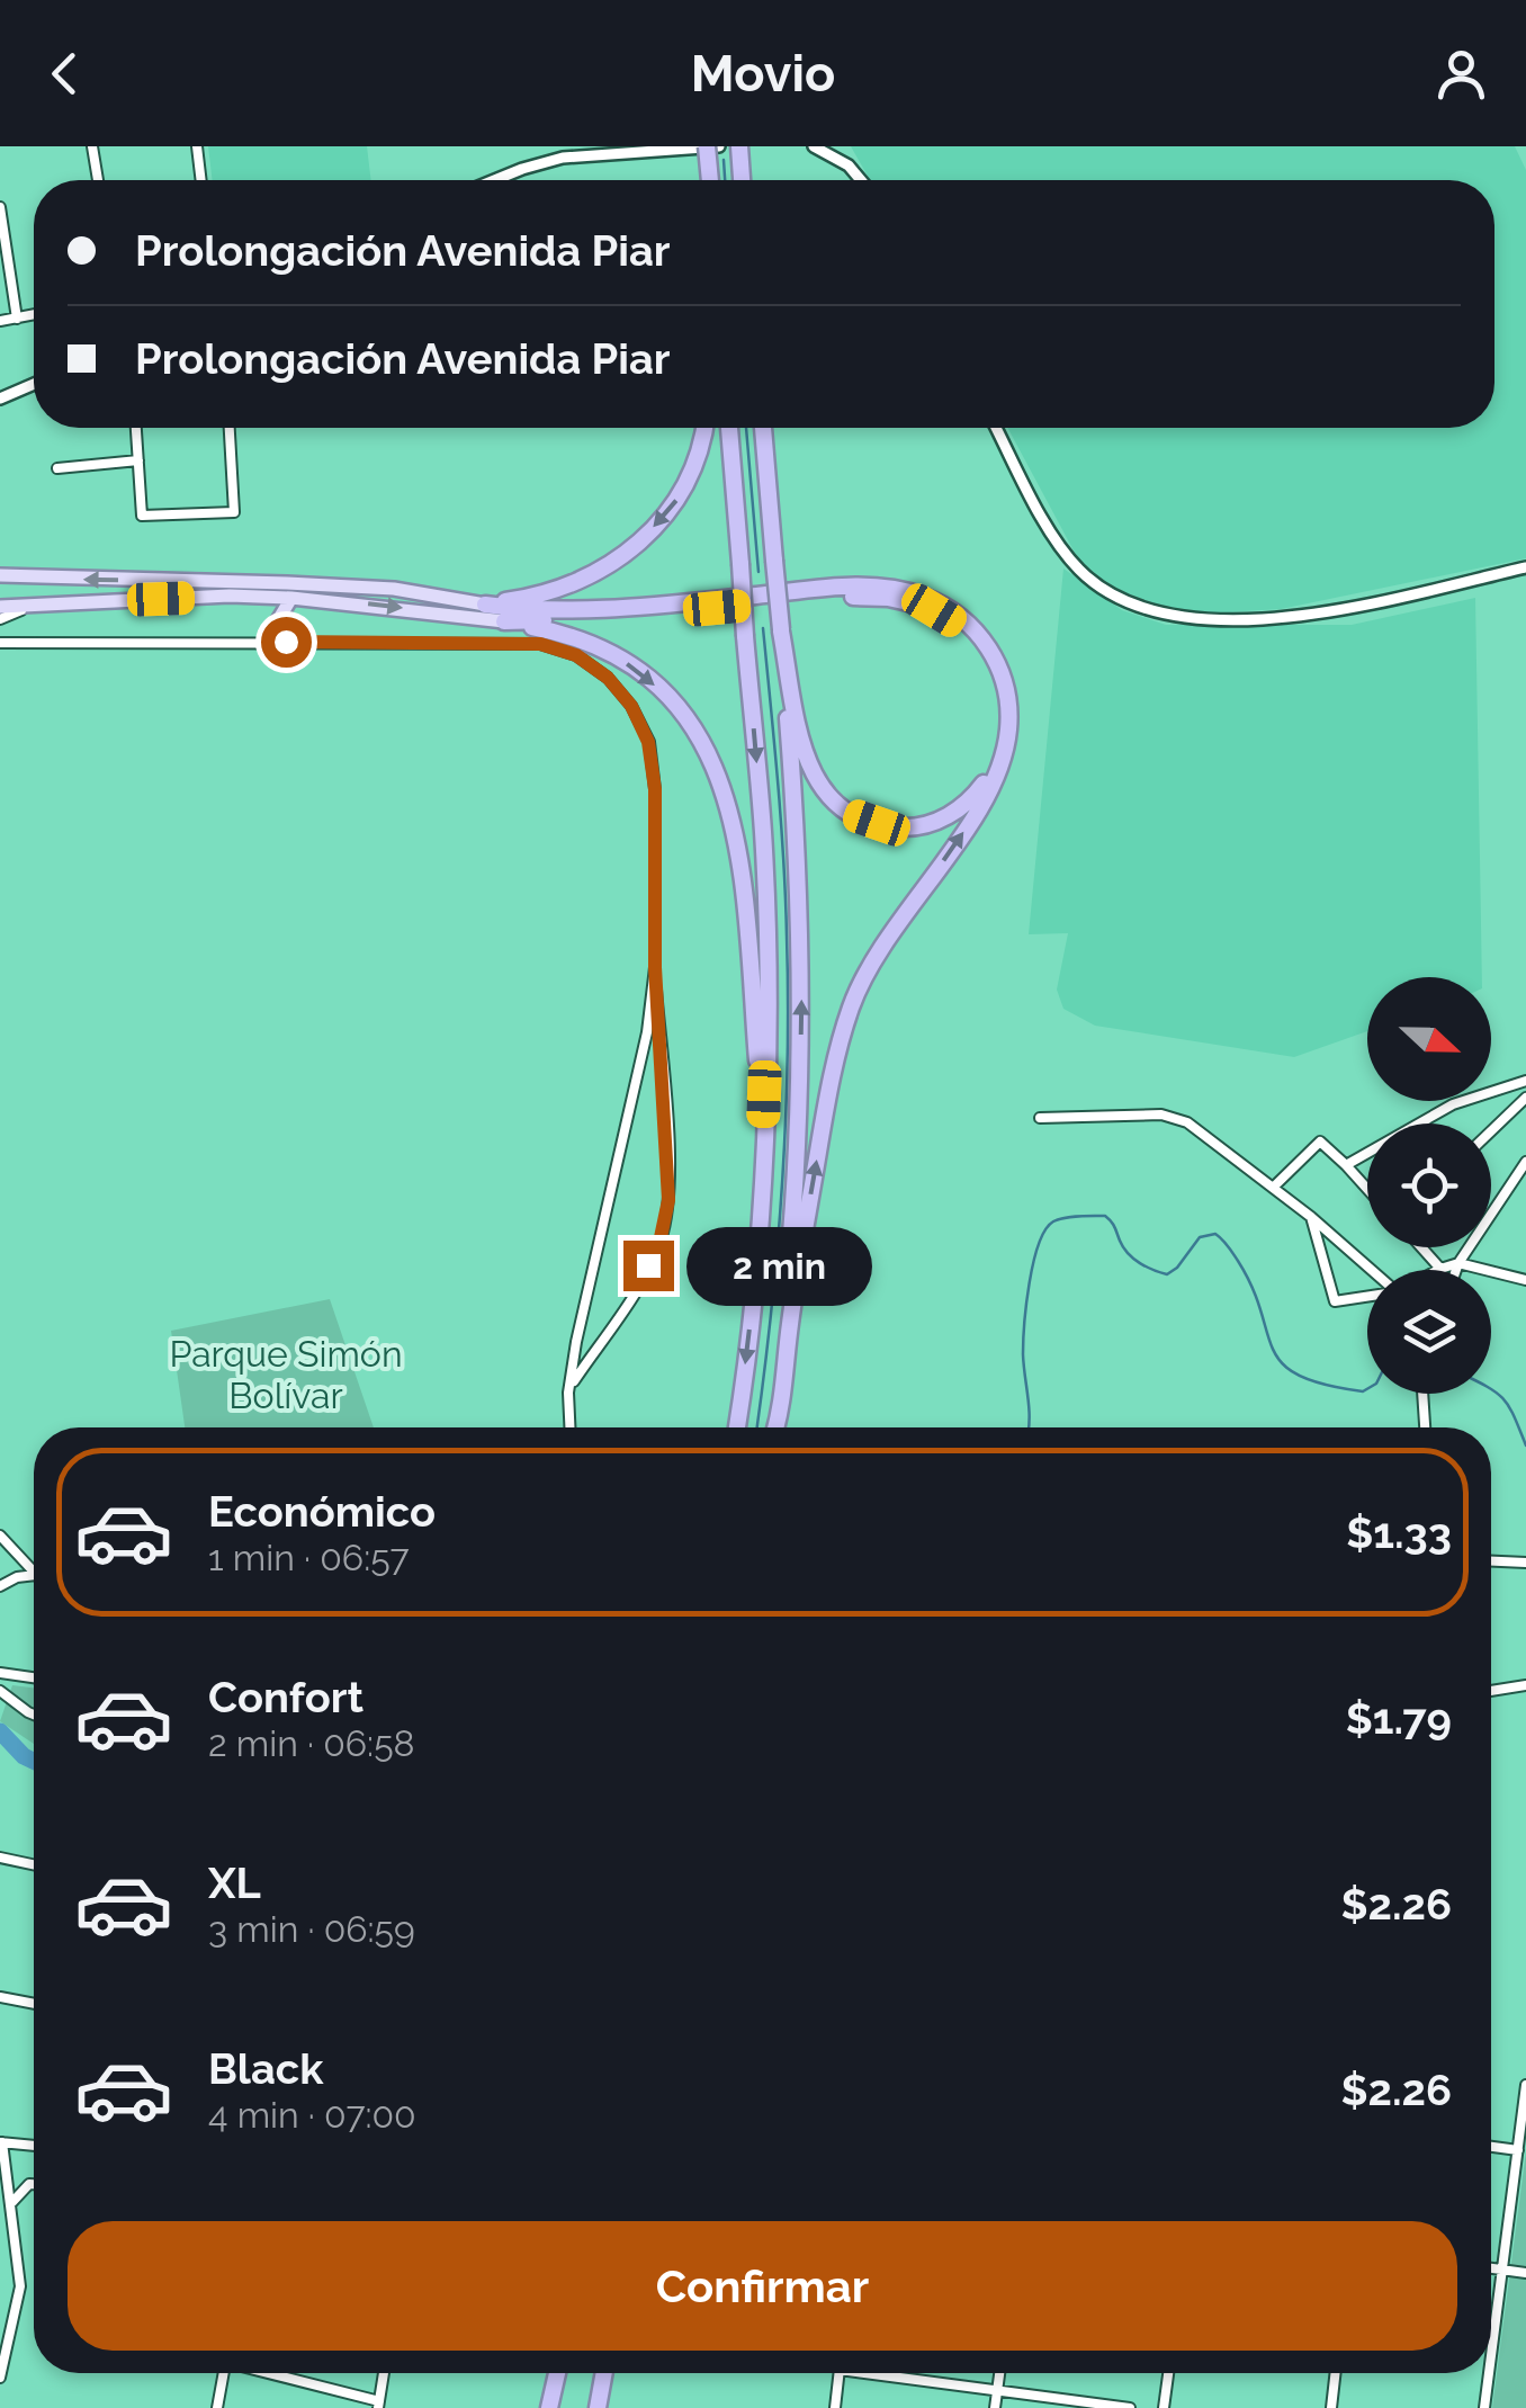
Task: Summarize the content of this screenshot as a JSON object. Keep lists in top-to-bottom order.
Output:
{
  "parks": ["Parque Simón Bolívar"],
  "north": "right",
  "page": {
    "header": "Movio",
    "banner": ["Prolongación Avenida Piar", "Prolongación Avenida Piar"],
    "bubble": "2 min",
    "list": [
      {
        "name": "Económico",
        "note": "1 min · 06:57",
        "value": "$1.33"
      },
      {
        "name": "Confort",
        "note": "2 min · 06:58",
        "value": "$1.79"
      },
      {
        "name": "XL",
        "note": "3 min · 06:59",
        "value": "$2.26"
      },
      {
        "name": "Black",
        "note": "4 min · 07:00",
        "value": "$2.26"
      }
    ],
    "buttons": "Confirmar"
  }
}
